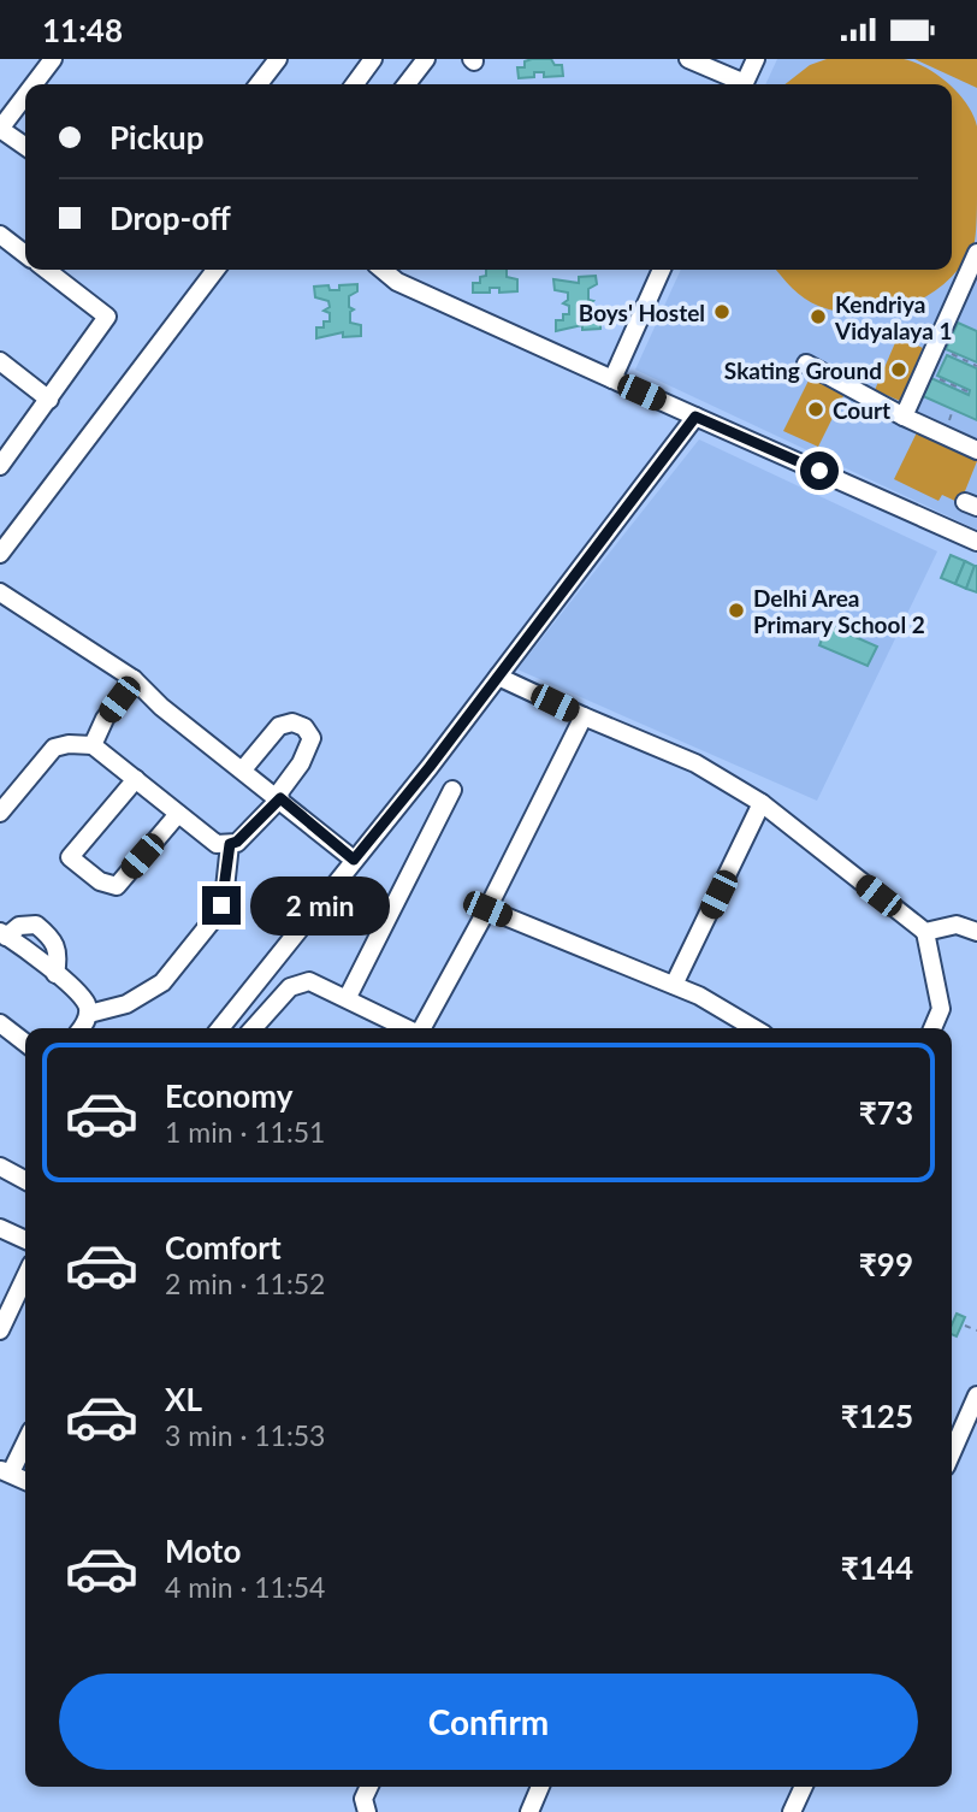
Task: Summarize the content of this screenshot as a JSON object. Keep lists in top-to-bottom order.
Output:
{
  "places": [
    "Boys' Hostel",
    "Kendriya Vidyalaya 1",
    "Skating Ground",
    "Court",
    "Delhi Area Primary School 2"
  ],
  "page": {
    "status": "11:48",
    "banner": ["Pickup", "Drop-off"],
    "bubble": "2 min",
    "list": [
      {
        "name": "Economy",
        "note": "1 min · 11:51",
        "value": "₹73"
      },
      {
        "name": "Comfort",
        "note": "2 min · 11:52",
        "value": "₹99"
      },
      {
        "name": "XL",
        "note": "3 min · 11:53",
        "value": "₹125"
      },
      {
        "name": "Moto",
        "note": "4 min · 11:54",
        "value": "₹144"
      }
    ],
    "buttons": "Confirm"
  }
}
